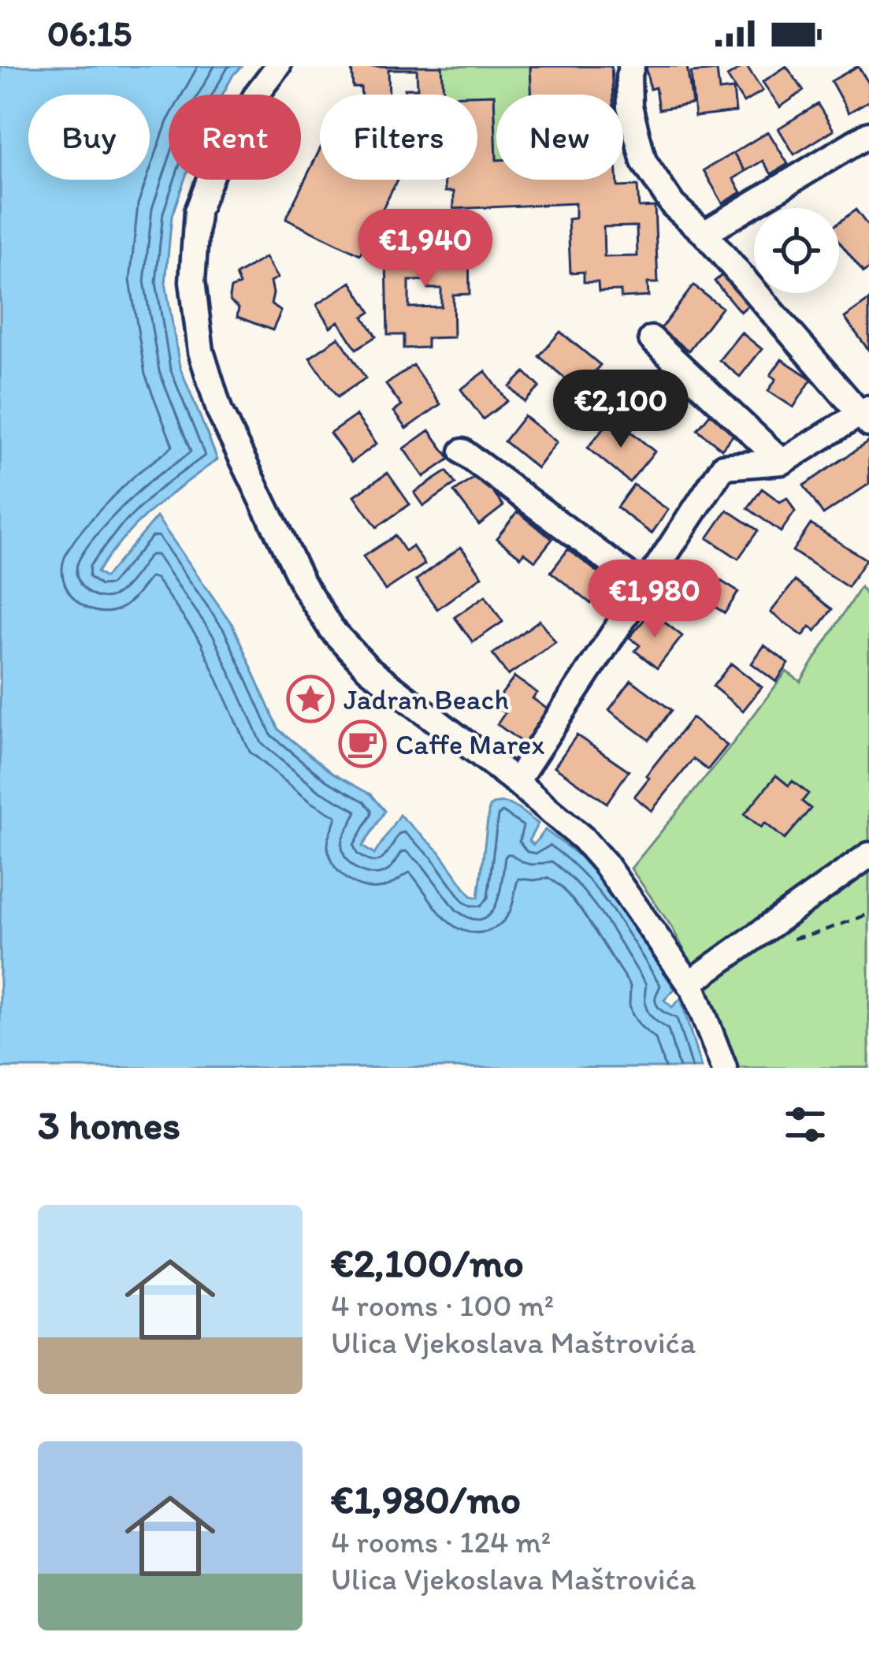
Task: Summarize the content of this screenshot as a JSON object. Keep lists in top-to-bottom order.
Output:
{
  "places": {
    "place": ["Jadran Beach"],
    "cafe": ["Caffe Marex"]
  },
  "page": {
    "status": "06:15",
    "chip": [
      "Buy",
      "Rent",
      "Filters",
      "New"
    ],
    "price": ["€1,940", "€2,100", "€1,980"],
    "heading": "3 homes",
    "list": [
      {
        "name": "€2,100/mo",
        "note": "4 rooms · 100 m² · Ulica Vjekoslava Maštrovića"
      },
      {
        "name": "€1,980/mo",
        "note": "4 rooms · 124 m² · Ulica Vjekoslava Maštrovića"
      }
    ]
  }
}
